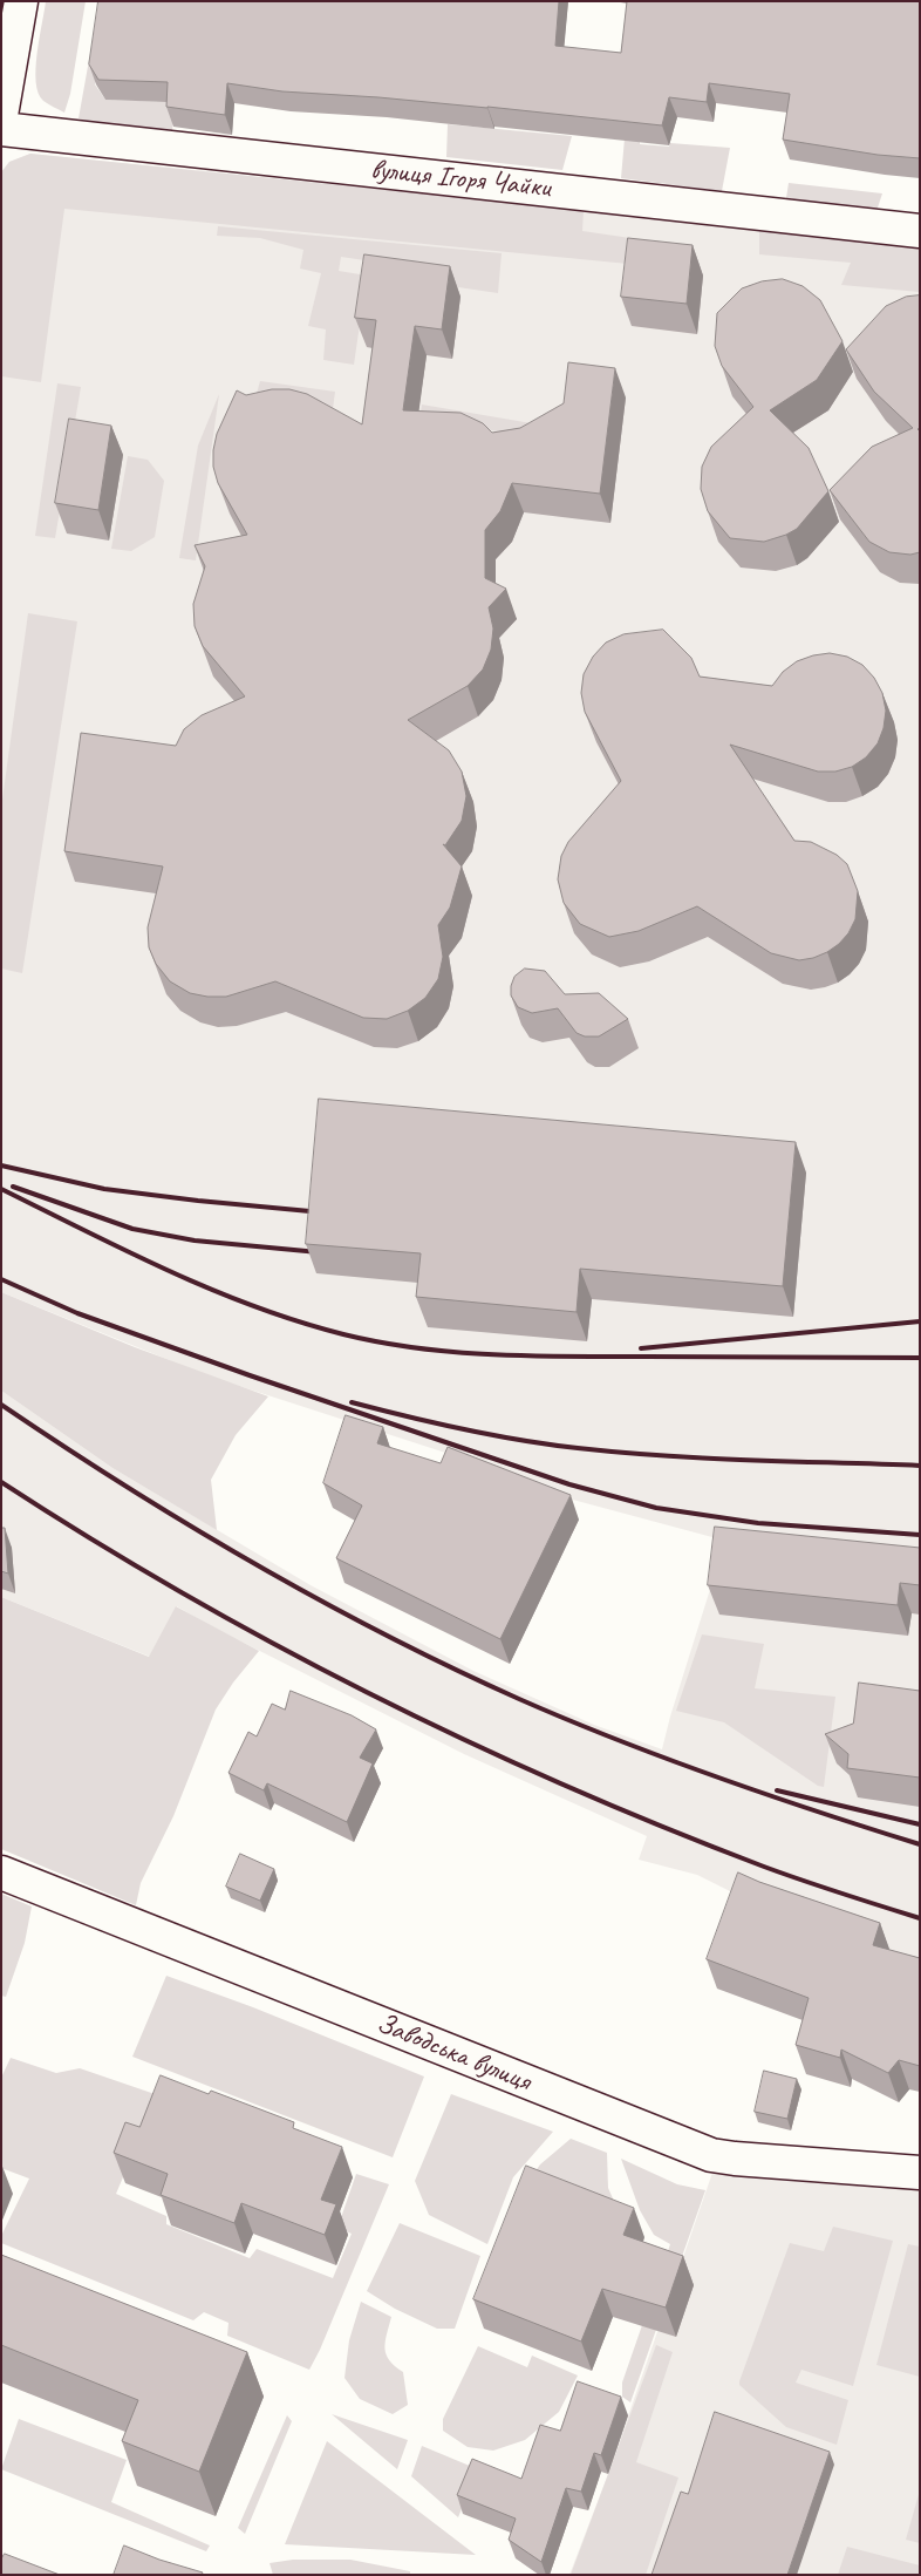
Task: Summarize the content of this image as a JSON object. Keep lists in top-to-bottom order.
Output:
{
  "streets": {
    "street": ["вулиця Ігоря Чайки", "Заводська вулиця"]
  }
}
